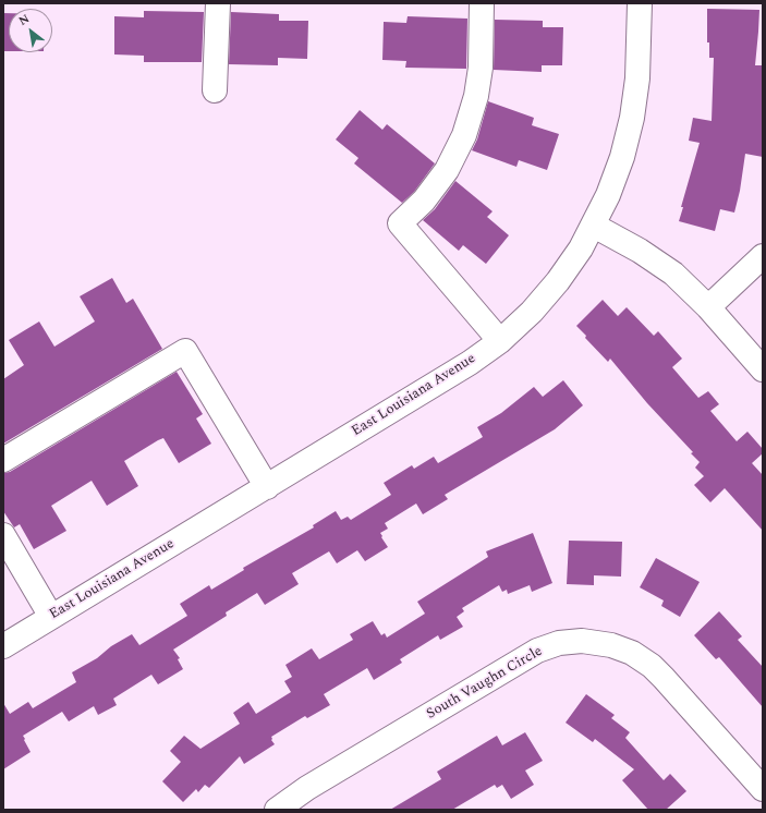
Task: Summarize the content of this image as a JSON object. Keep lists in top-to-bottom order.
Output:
{
  "streets": {
    "street": ["East Louisiana Avenue", "South Vaughn Circle"]
  },
  "north": "top left"
}
